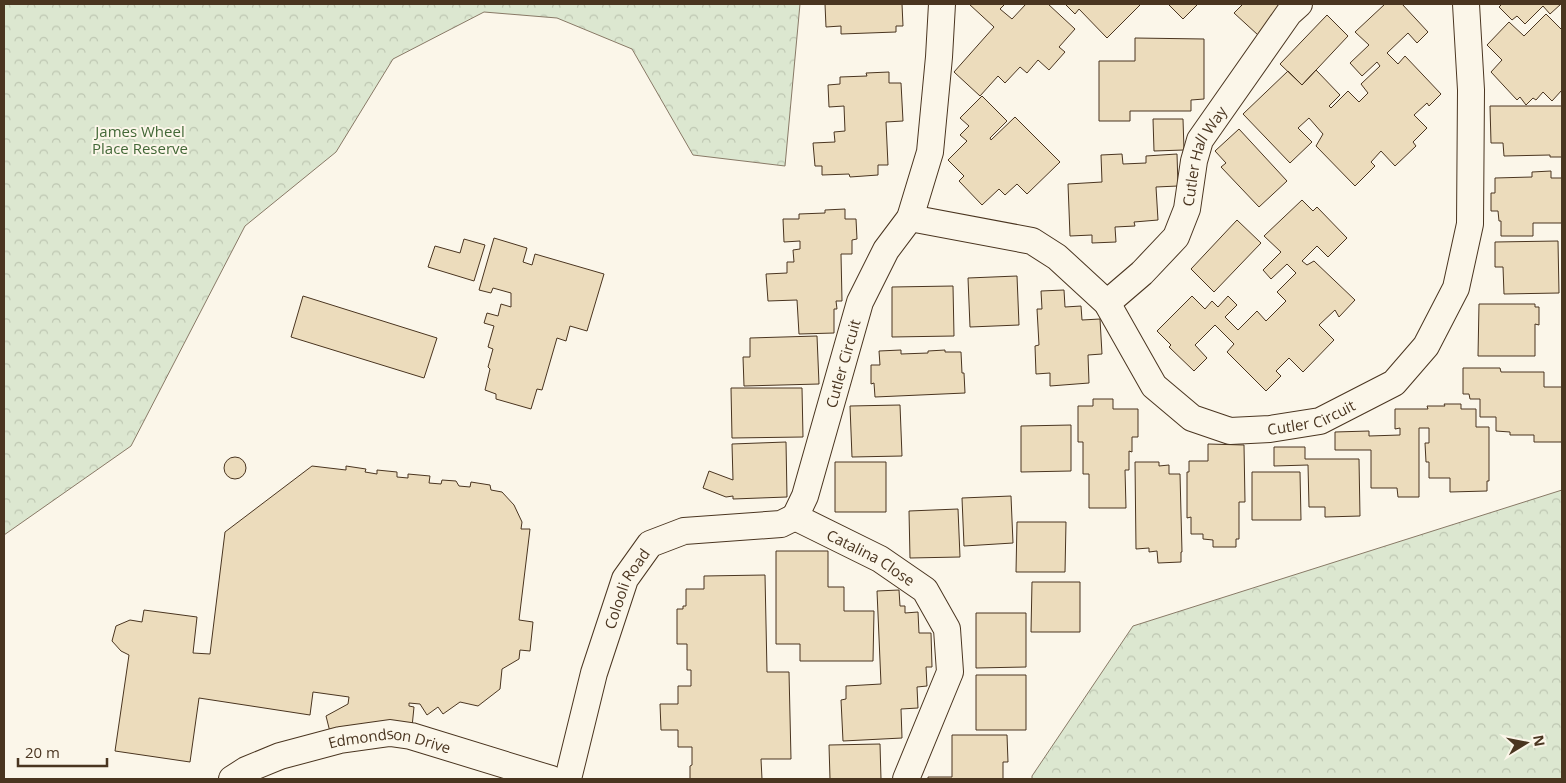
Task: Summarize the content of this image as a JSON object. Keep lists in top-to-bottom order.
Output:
{
  "streets": {
    "street": [
      "Cutler Hall Way",
      "Cutler Circuit",
      "Catalina Close",
      "Colooli Road",
      "Edmondson Drive"
    ]
  },
  "crossings": [
    ["Cutler Hall Way", "Cutler Circuit"],
    ["Cutler Circuit", "Catalina Close"],
    ["Cutler Circuit", "Colooli Road"],
    ["Catalina Close", "Colooli Road"]
  ],
  "parks": ["James Wheel Place Reserve"],
  "scale_bar": "20 m",
  "north": "right"
}
